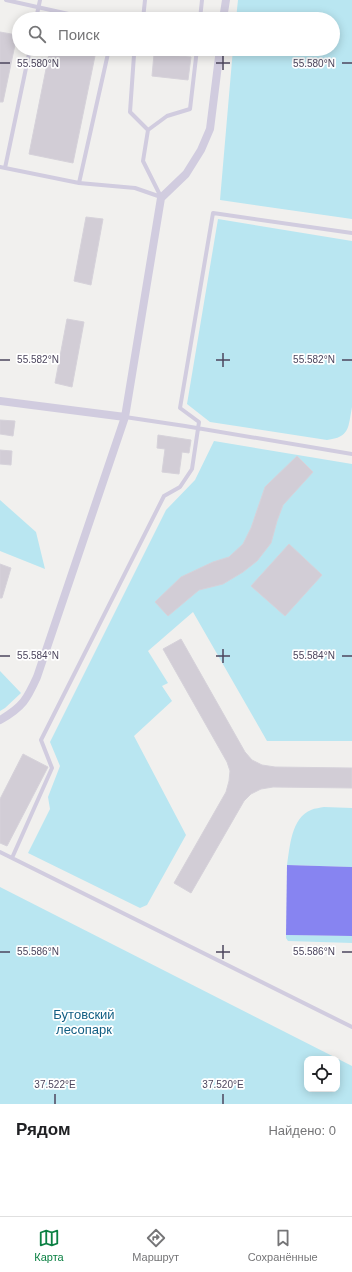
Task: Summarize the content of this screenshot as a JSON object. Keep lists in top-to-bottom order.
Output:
{
  "parks": ["Бутовский лесопарк"],
  "page": {
    "search": "Поиск",
    "heading": ["Рядом", "Найдено: 0"],
    "nav": ["Карта", "Маршрут", "Сохранённые"]
  },
  "coordinates": [
    "55.580°N",
    "55.582°N",
    "55.584°N",
    "55.586°N",
    "37.522°E",
    "37.520°E"
  ]
}
